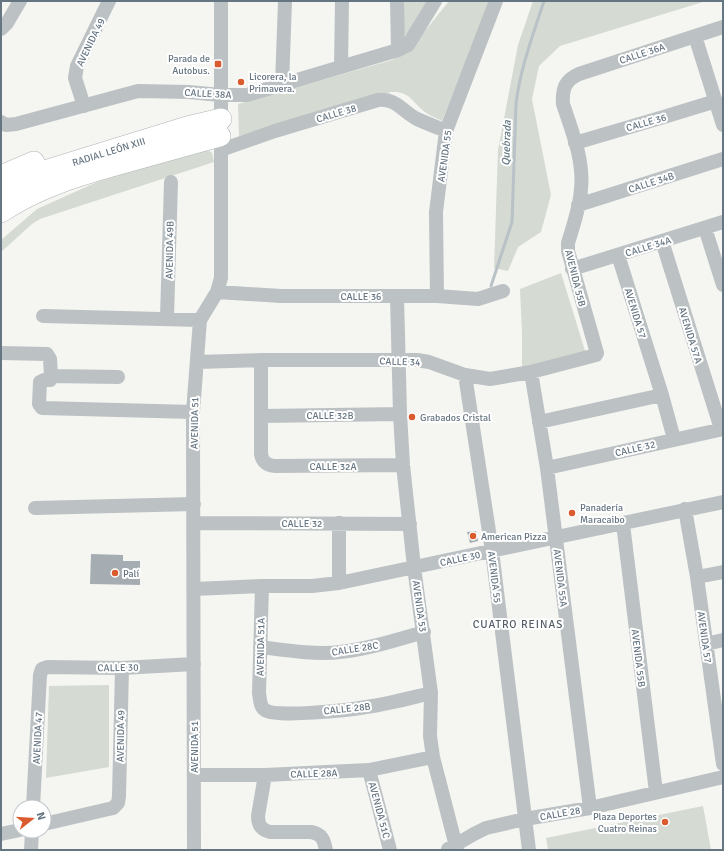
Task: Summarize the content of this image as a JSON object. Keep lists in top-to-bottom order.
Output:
{
  "streets": {
    "highway": ["RADIAL LEÓN XIII"],
    "street": [
      "AVENIDA 49",
      "CALLE 36A",
      "CALLE 38A",
      "CALLE 38",
      "CALLE 36",
      "AVENIDA 55",
      "CALLE 34B",
      "CALLE 34A",
      "AVENIDA 49B",
      "AVENIDA 55B",
      "AVENIDA 57",
      "AVENIDA 57A",
      "CALLE 34",
      "CALLE 32B",
      "AVENIDA 51",
      "CALLE 32",
      "CALLE 32A",
      "CALLE 30",
      "AVENIDA 55A",
      "AVENIDA 53",
      "AVENIDA 51A",
      "CALLE 28C",
      "CALLE 28B",
      "AVENIDA 47",
      "CALLE 28A",
      "AVENIDA 51C",
      "CALLE 28"
    ]
  },
  "crossings": [
    ["AVENIDA 49", "CALLE 38A"],
    ["AVENIDA 49", "CALLE 30"],
    ["CALLE 36A", "AVENIDA 55B"],
    ["CALLE 38A", "AVENIDA 51"],
    ["CALLE 38", "RADIAL LEÓN XIII"],
    ["CALLE 38", "AVENIDA 55"],
    ["CALLE 38", "AVENIDA 51"],
    ["CALLE 36", "AVENIDA 55"],
    ["CALLE 36", "AVENIDA 55B"],
    ["CALLE 36", "AVENIDA 51"],
    ["CALLE 36", "AVENIDA 53"],
    ["RADIAL LEÓN XIII", "AVENIDA 51"],
    ["AVENIDA 55", "CALLE 34"],
    ["AVENIDA 55", "CALLE 30"],
    ["AVENIDA 55", "CALLE 28"],
    ["CALLE 34B", "AVENIDA 55B"],
    ["CALLE 34A", "AVENIDA 55B"],
    ["CALLE 34A", "AVENIDA 57"],
    ["CALLE 34A", "AVENIDA 57A"],
    ["AVENIDA 55B", "CALLE 34"],
    ["AVENIDA 55B", "CALLE 30"],
    ["AVENIDA 55B", "CALLE 28"],
    ["AVENIDA 57", "CALLE 32"],
    ["AVENIDA 57", "CALLE 30"],
    ["AVENIDA 57A", "CALLE 32"],
    ["CALLE 34", "AVENIDA 51"],
    ["CALLE 34", "AVENIDA 55A"],
    ["CALLE 34", "AVENIDA 53"],
    ["CALLE 32B", "CALLE 32A"],
    ["CALLE 32B", "AVENIDA 53"],
    ["AVENIDA 51", "CALLE 32"],
    ["AVENIDA 51", "CALLE 30"],
    ["AVENIDA 51", "CALLE 28A"],
    ["CALLE 32", "AVENIDA 55A"],
    ["CALLE 32", "AVENIDA 53"],
    ["CALLE 32A", "AVENIDA 53"],
    ["CALLE 30", "AVENIDA 55A"],
    ["CALLE 30", "AVENIDA 53"],
    ["CALLE 30", "AVENIDA 51A"],
    ["CALLE 30", "AVENIDA 47"],
    ["AVENIDA 55A", "CALLE 28"],
    ["AVENIDA 53", "CALLE 28C"],
    ["AVENIDA 53", "CALLE 28B"],
    ["AVENIDA 53", "CALLE 28A"],
    ["AVENIDA 53", "CALLE 28"],
    ["AVENIDA 51A", "CALLE 28C"],
    ["AVENIDA 51A", "CALLE 28B"],
    ["CALLE 28A", "AVENIDA 51C"]
  ],
  "districts": ["CUATRO REINAS"],
  "water": ["Quebrada"],
  "places": {
    "transit": ["Parada de Autobus."],
    "other": [
      "Licorera, la Primavera.",
      "Grabados Cristal",
      "Panadería Maracaibo",
      "American Pizza",
      "Palí",
      "Plaza Deportes Cuatro Reinas"
    ]
  },
  "north": "right"
}
